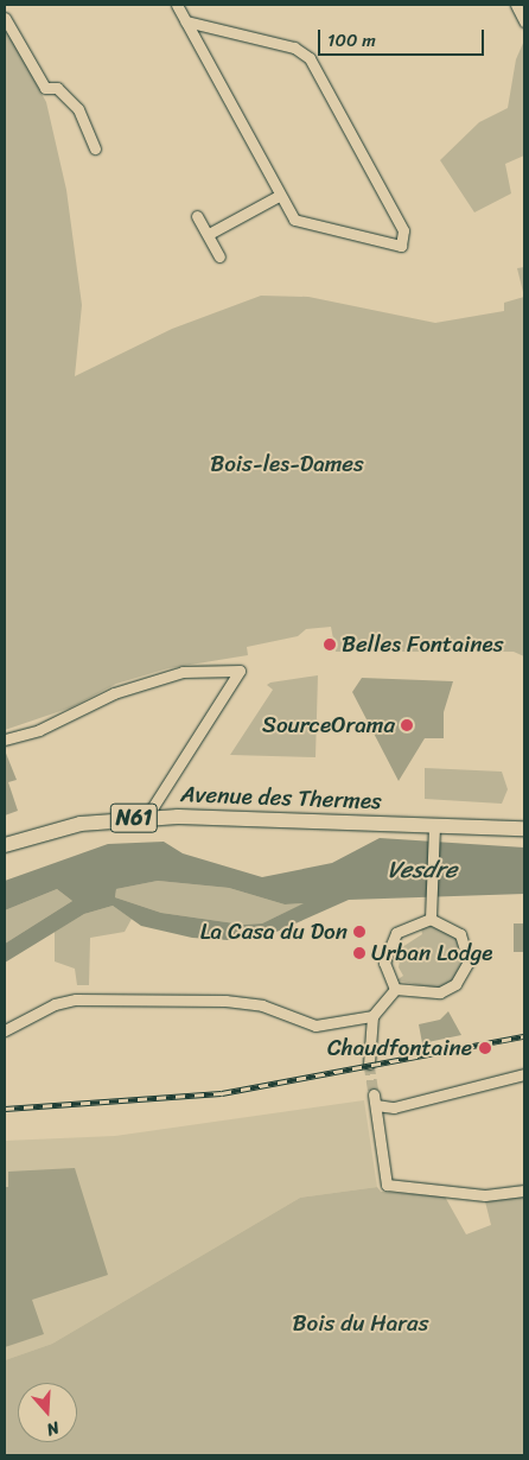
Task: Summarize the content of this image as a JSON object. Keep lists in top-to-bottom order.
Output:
{
  "streets": {
    "main road": ["Avenue des Thermes", "N61"]
  },
  "water": ["Vesdre"],
  "parks": ["Bois-les-Dames", "Bois du Haras"],
  "places": [
    "Belles Fontaines",
    "SourceOrama",
    "La Casa du Don",
    "Urban Lodge",
    "Chaudfontaine"
  ],
  "scale_bar": "100 m",
  "north": "bottom"
}
